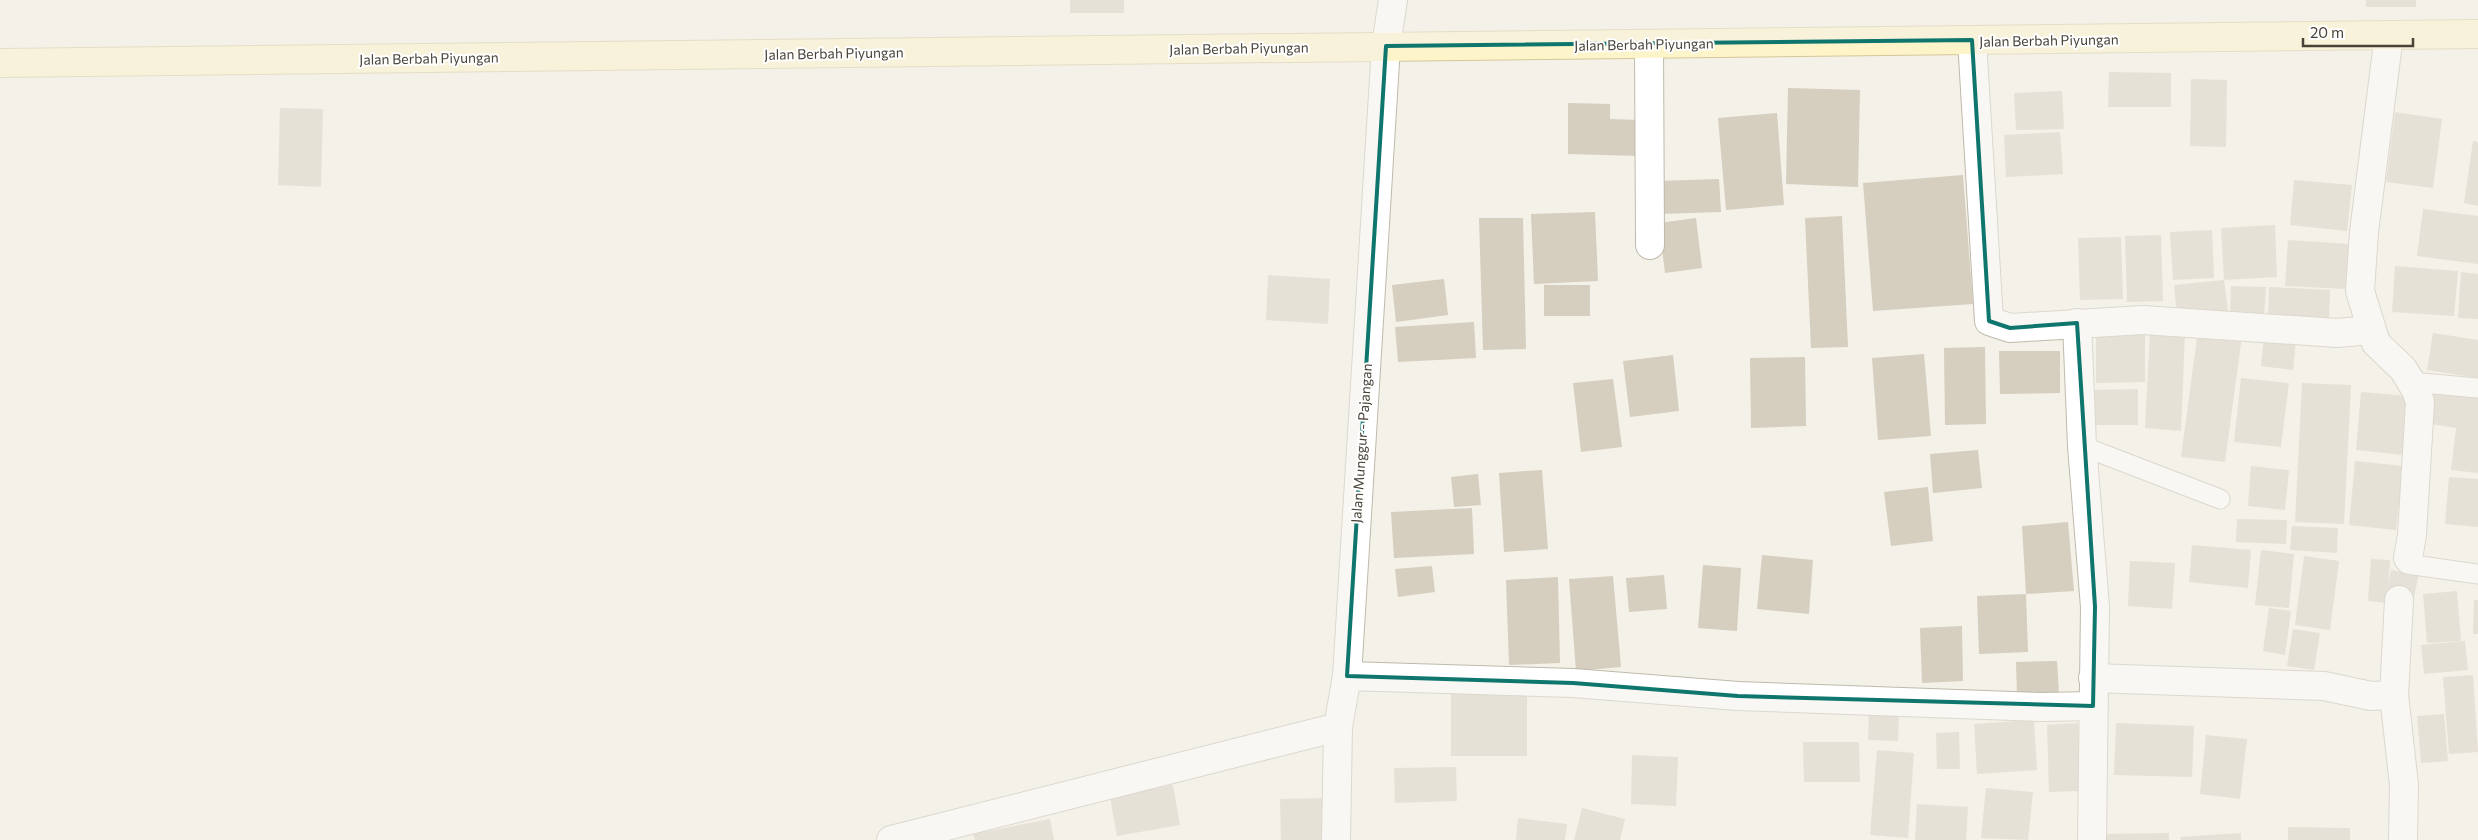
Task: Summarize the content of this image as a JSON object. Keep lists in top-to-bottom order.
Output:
{
  "streets": {
    "street": ["Jalan Berbah Piyungan", "Jalan Munggur - Pajangan"]
  },
  "crossings": [
    ["Jalan Berbah Piyungan", "Jalan Munggur - Pajangan"]
  ],
  "scale_bar": "20 m"
}
